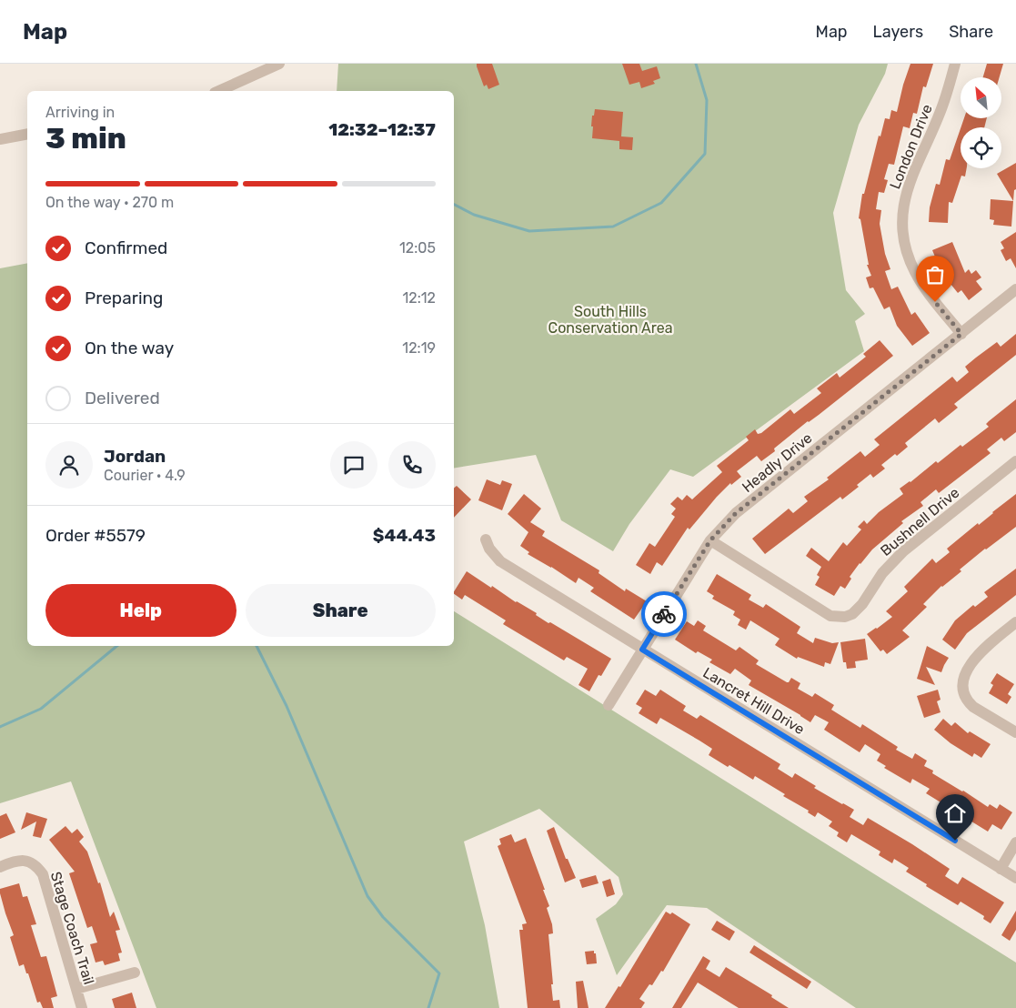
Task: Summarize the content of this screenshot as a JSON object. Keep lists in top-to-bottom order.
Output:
{
  "streets": {
    "street": [
      "London Drive",
      "Headly Drive",
      "Bushnell Drive",
      "Lancret Hill Drive",
      "Stage Coach Trail"
    ]
  },
  "crossings": [
    ["London Drive", "Headly Drive"],
    ["Headly Drive", "Bushnell Drive"],
    ["Headly Drive", "Lancret Hill Drive"]
  ],
  "parks": ["South Hills Conservation Area"],
  "north": "top left",
  "page": {
    "header": "Map",
    "nav": ["Map", "Layers", "Share"],
    "heading": ["3 min", "Arriving in", "12:32–12:37"],
    "panel": [
      "Jordan",
      "Courier · 4.9",
      "Order #5579",
      "$44.43"
    ],
    "bar": "On the way · 270 m",
    "list": [
      ["Confirmed", "12:05"],
      ["Preparing", "12:12"],
      ["On the way", "12:19"],
      "Delivered"
    ],
    "buttons": ["Help", "Share"]
  }
}
